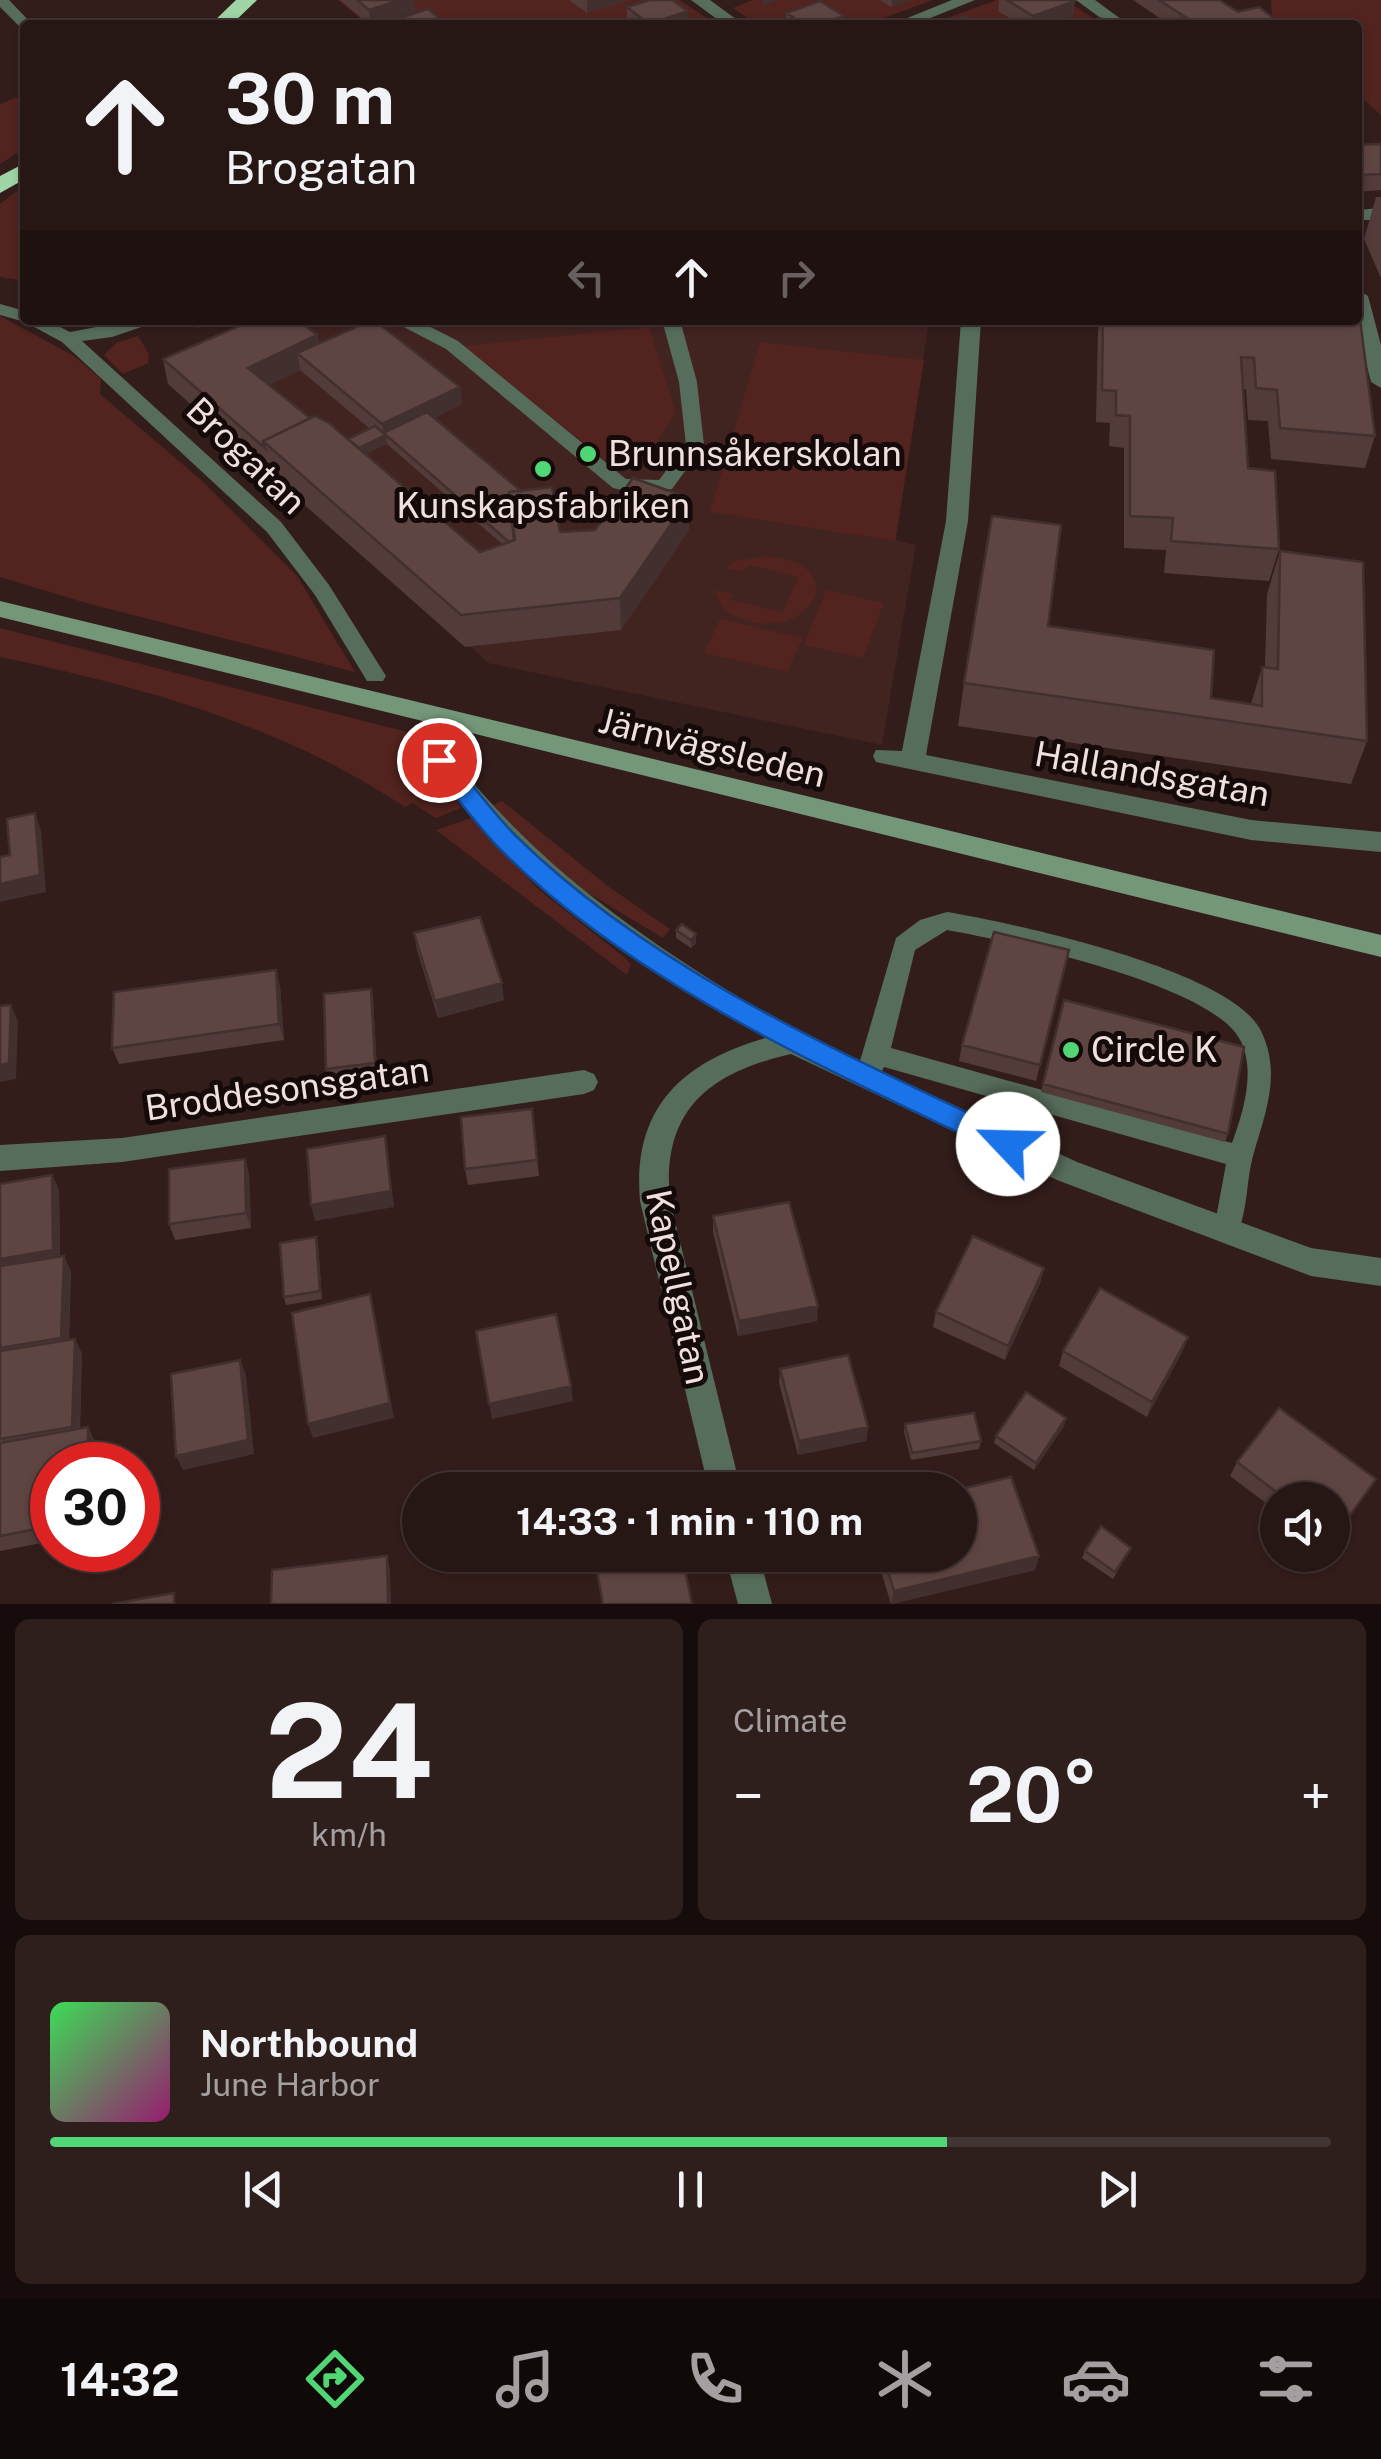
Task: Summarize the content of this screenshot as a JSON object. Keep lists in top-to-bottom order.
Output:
{
  "streets": {
    "main road": ["Järnvägsleden"],
    "street": ["Hallandsgatan", "Broddesonsgatan", "Kapellgatan"],
    "lane": ["Brogatan"]
  },
  "places": ["Brunnsåkerskolan", "Kunskapsfabriken", "Circle K"],
  "page": {
    "turn": ["30 m", "Brogatan"],
    "limit": "30",
    "trip": "14:33 · 1 min · 110 m",
    "tile": [
      ["24", "km/h"],
      "Climate"
    ],
    "heat": ["−", "20°", "+"],
    "song": ["Northbound", "June Harbor"],
    "tabs": "14:32"
  }
}
